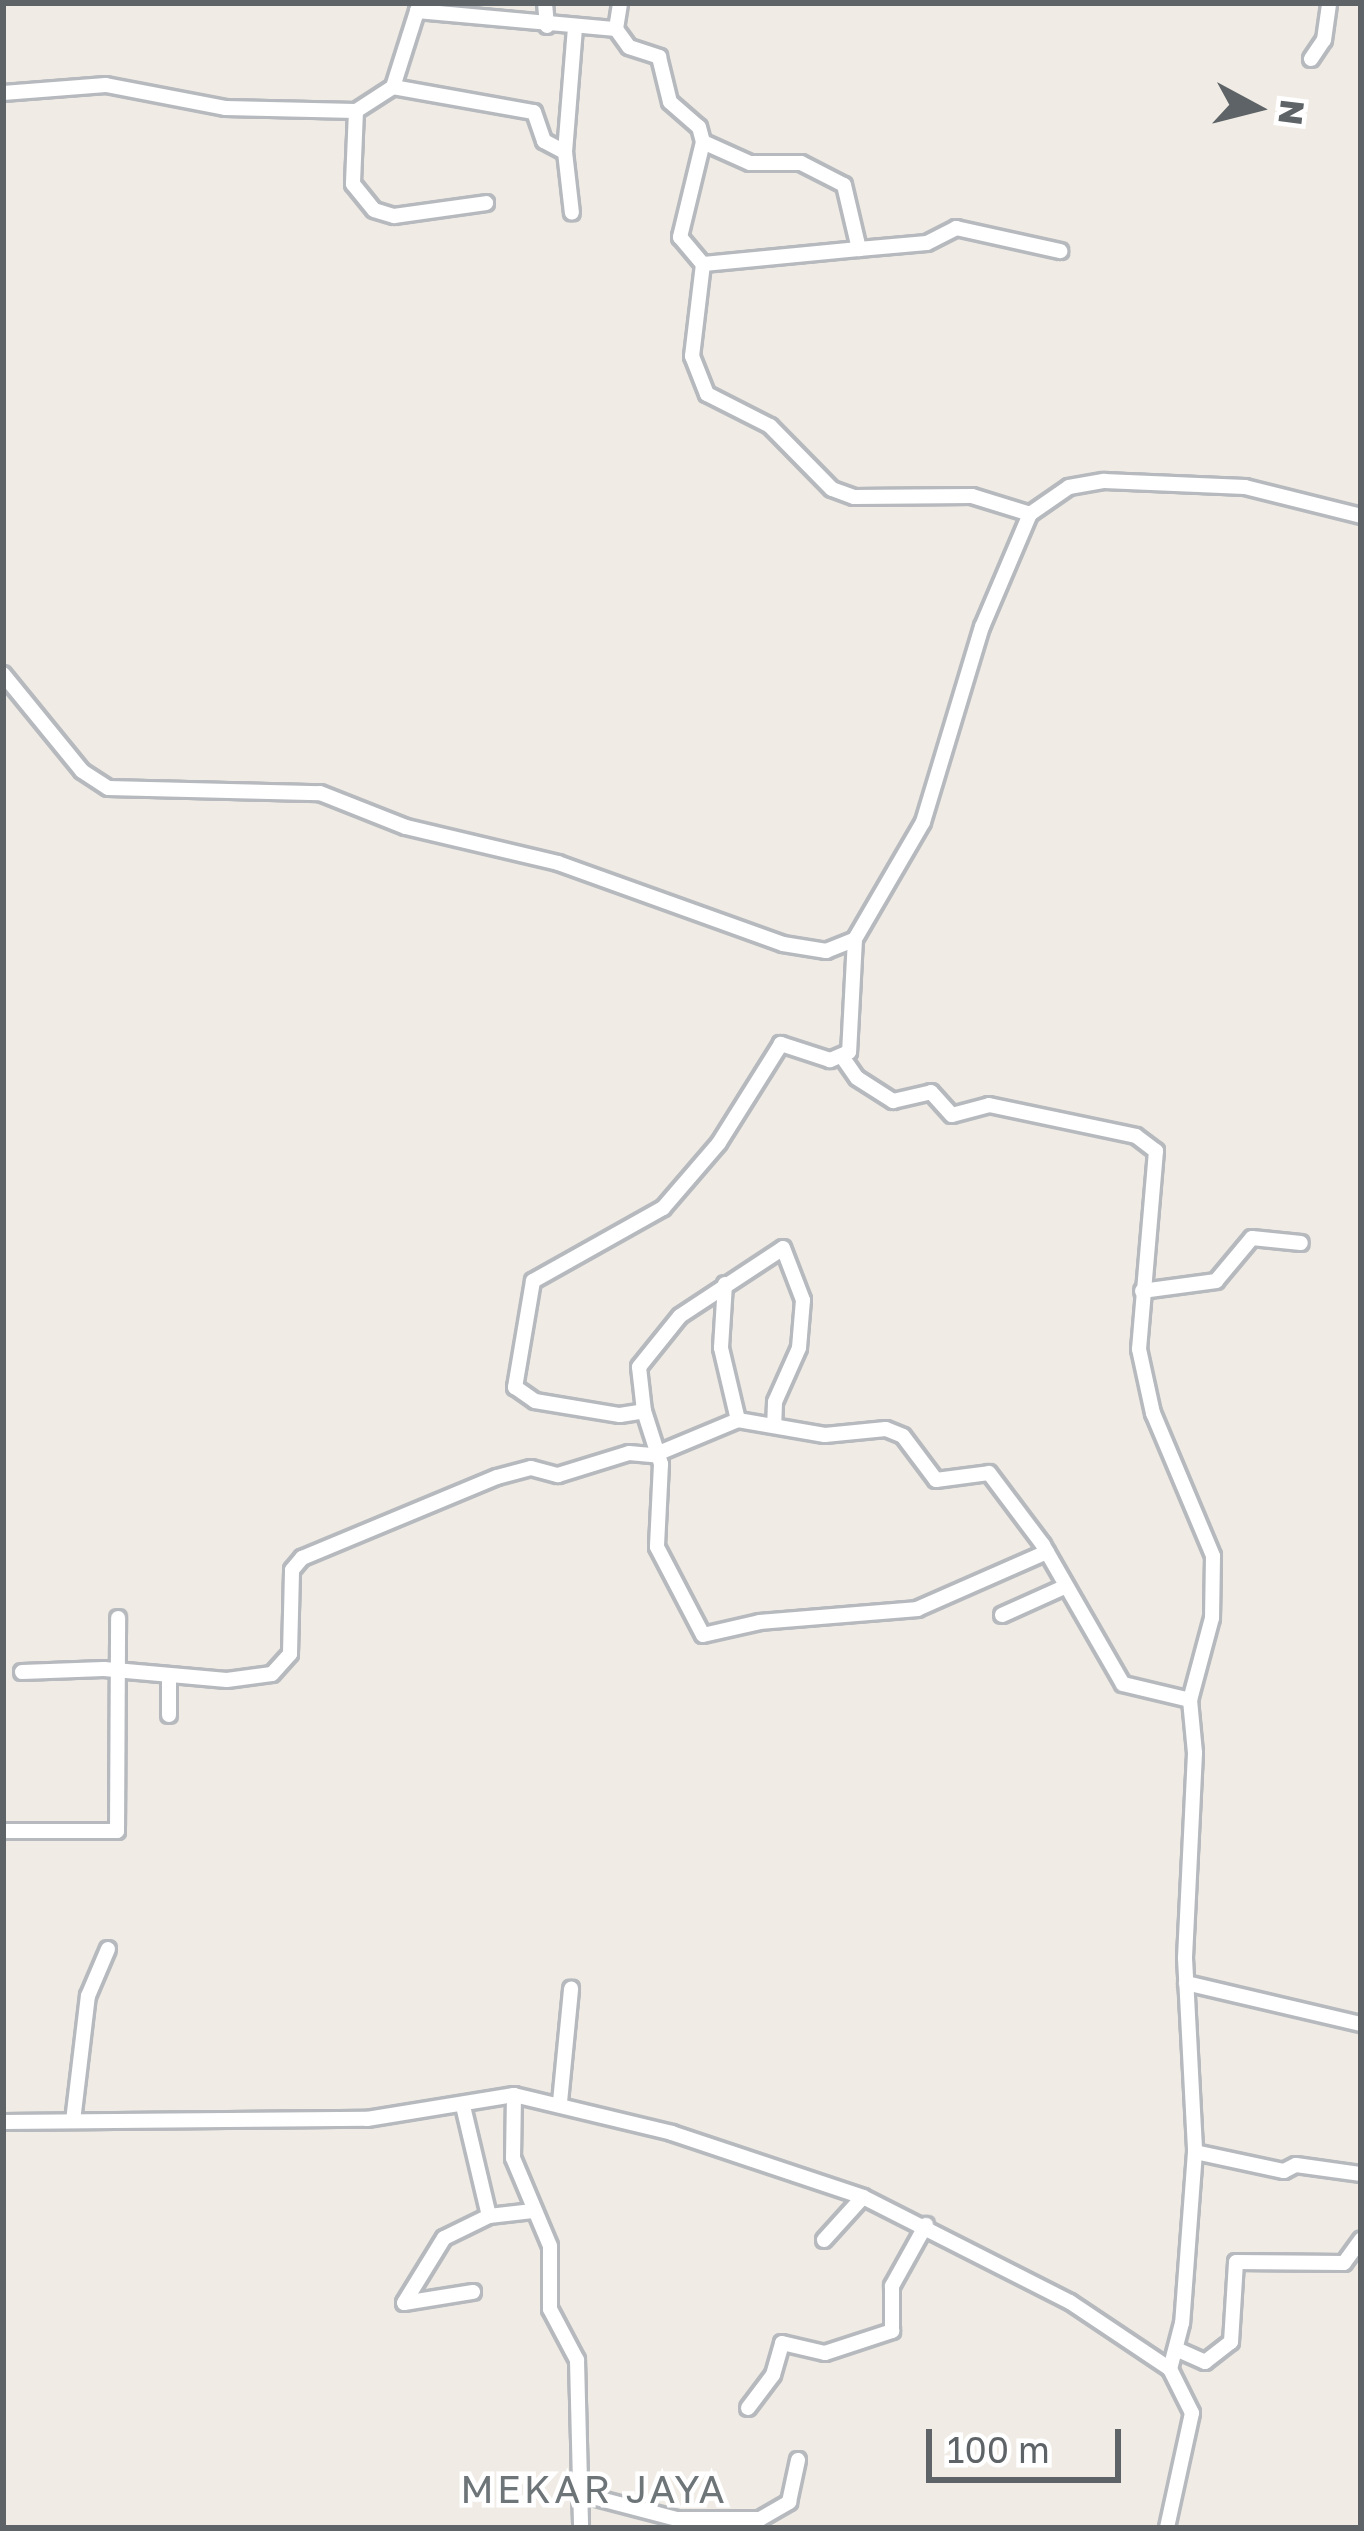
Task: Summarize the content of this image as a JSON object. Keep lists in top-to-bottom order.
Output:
{
  "districts": ["MEKAR JAYA"],
  "scale_bar": "100 m",
  "north": "right"
}
